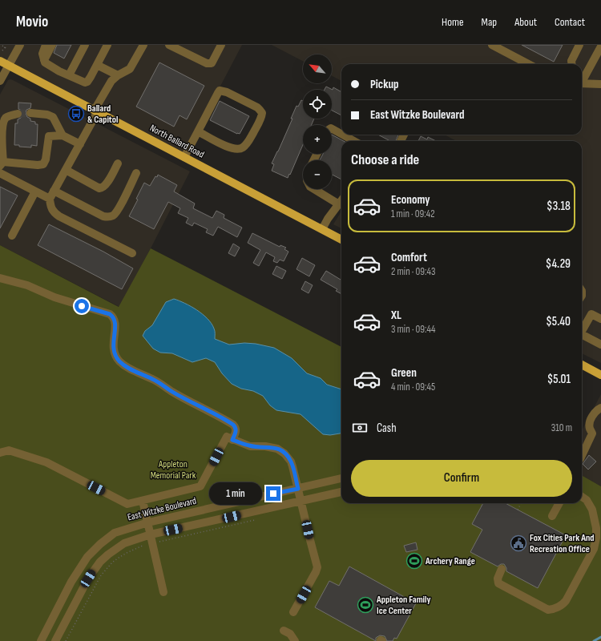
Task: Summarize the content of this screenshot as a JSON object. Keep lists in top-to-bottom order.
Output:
{
  "streets": {
    "main road": ["North Ballard Road"],
    "street": ["East Witzke Boulevard"]
  },
  "parks": ["Appleton Memorial Park"],
  "places": {
    "bus stop": ["Ballard & Capitol"],
    "public building": ["Fox Cities Park And Recreation Office"],
    "sports": ["Archery Range", "Appleton Family Ice Center"]
  },
  "north": "top left",
  "page": {
    "header": "Movio",
    "nav": [
      "Home",
      "Map",
      "About",
      "Contact"
    ],
    "map_buttons": ["+", "−"],
    "banner": ["Pickup", "East Witzke Boulevard"],
    "heading": "Choose a ride",
    "list": [
      {
        "name": "Economy",
        "note": "1 min · 09:42",
        "value": "$3.18"
      },
      {
        "name": "Comfort",
        "note": "2 min · 09:43",
        "value": "$4.29"
      },
      {
        "name": "XL",
        "note": "3 min · 09:44",
        "value": "$5.40"
      },
      {
        "name": "Green",
        "note": "4 min · 09:45",
        "value": "$5.01"
      }
    ],
    "pay": ["Cash", "310 m"],
    "buttons": "Confirm",
    "bubble": "1 min"
  }
}
